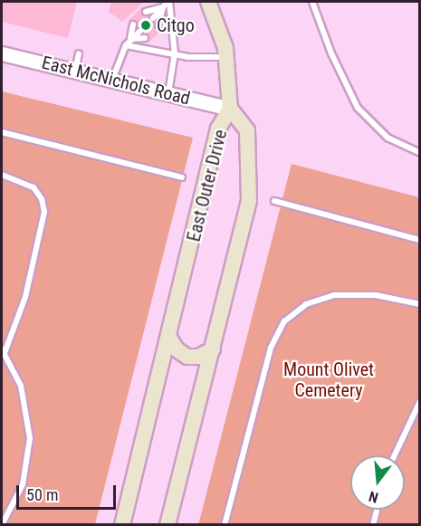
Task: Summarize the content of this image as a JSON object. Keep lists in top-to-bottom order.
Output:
{
  "streets": {
    "main road": ["East Outer Drive"],
    "street": ["East McNichols Road"]
  },
  "crossings": [
    ["East McNichols Road", "East Outer Drive"]
  ],
  "parks": ["Mount Olivet Cemetery"],
  "places": ["Citgo"],
  "scale_bar": "50 m",
  "north": "bottom"
}
